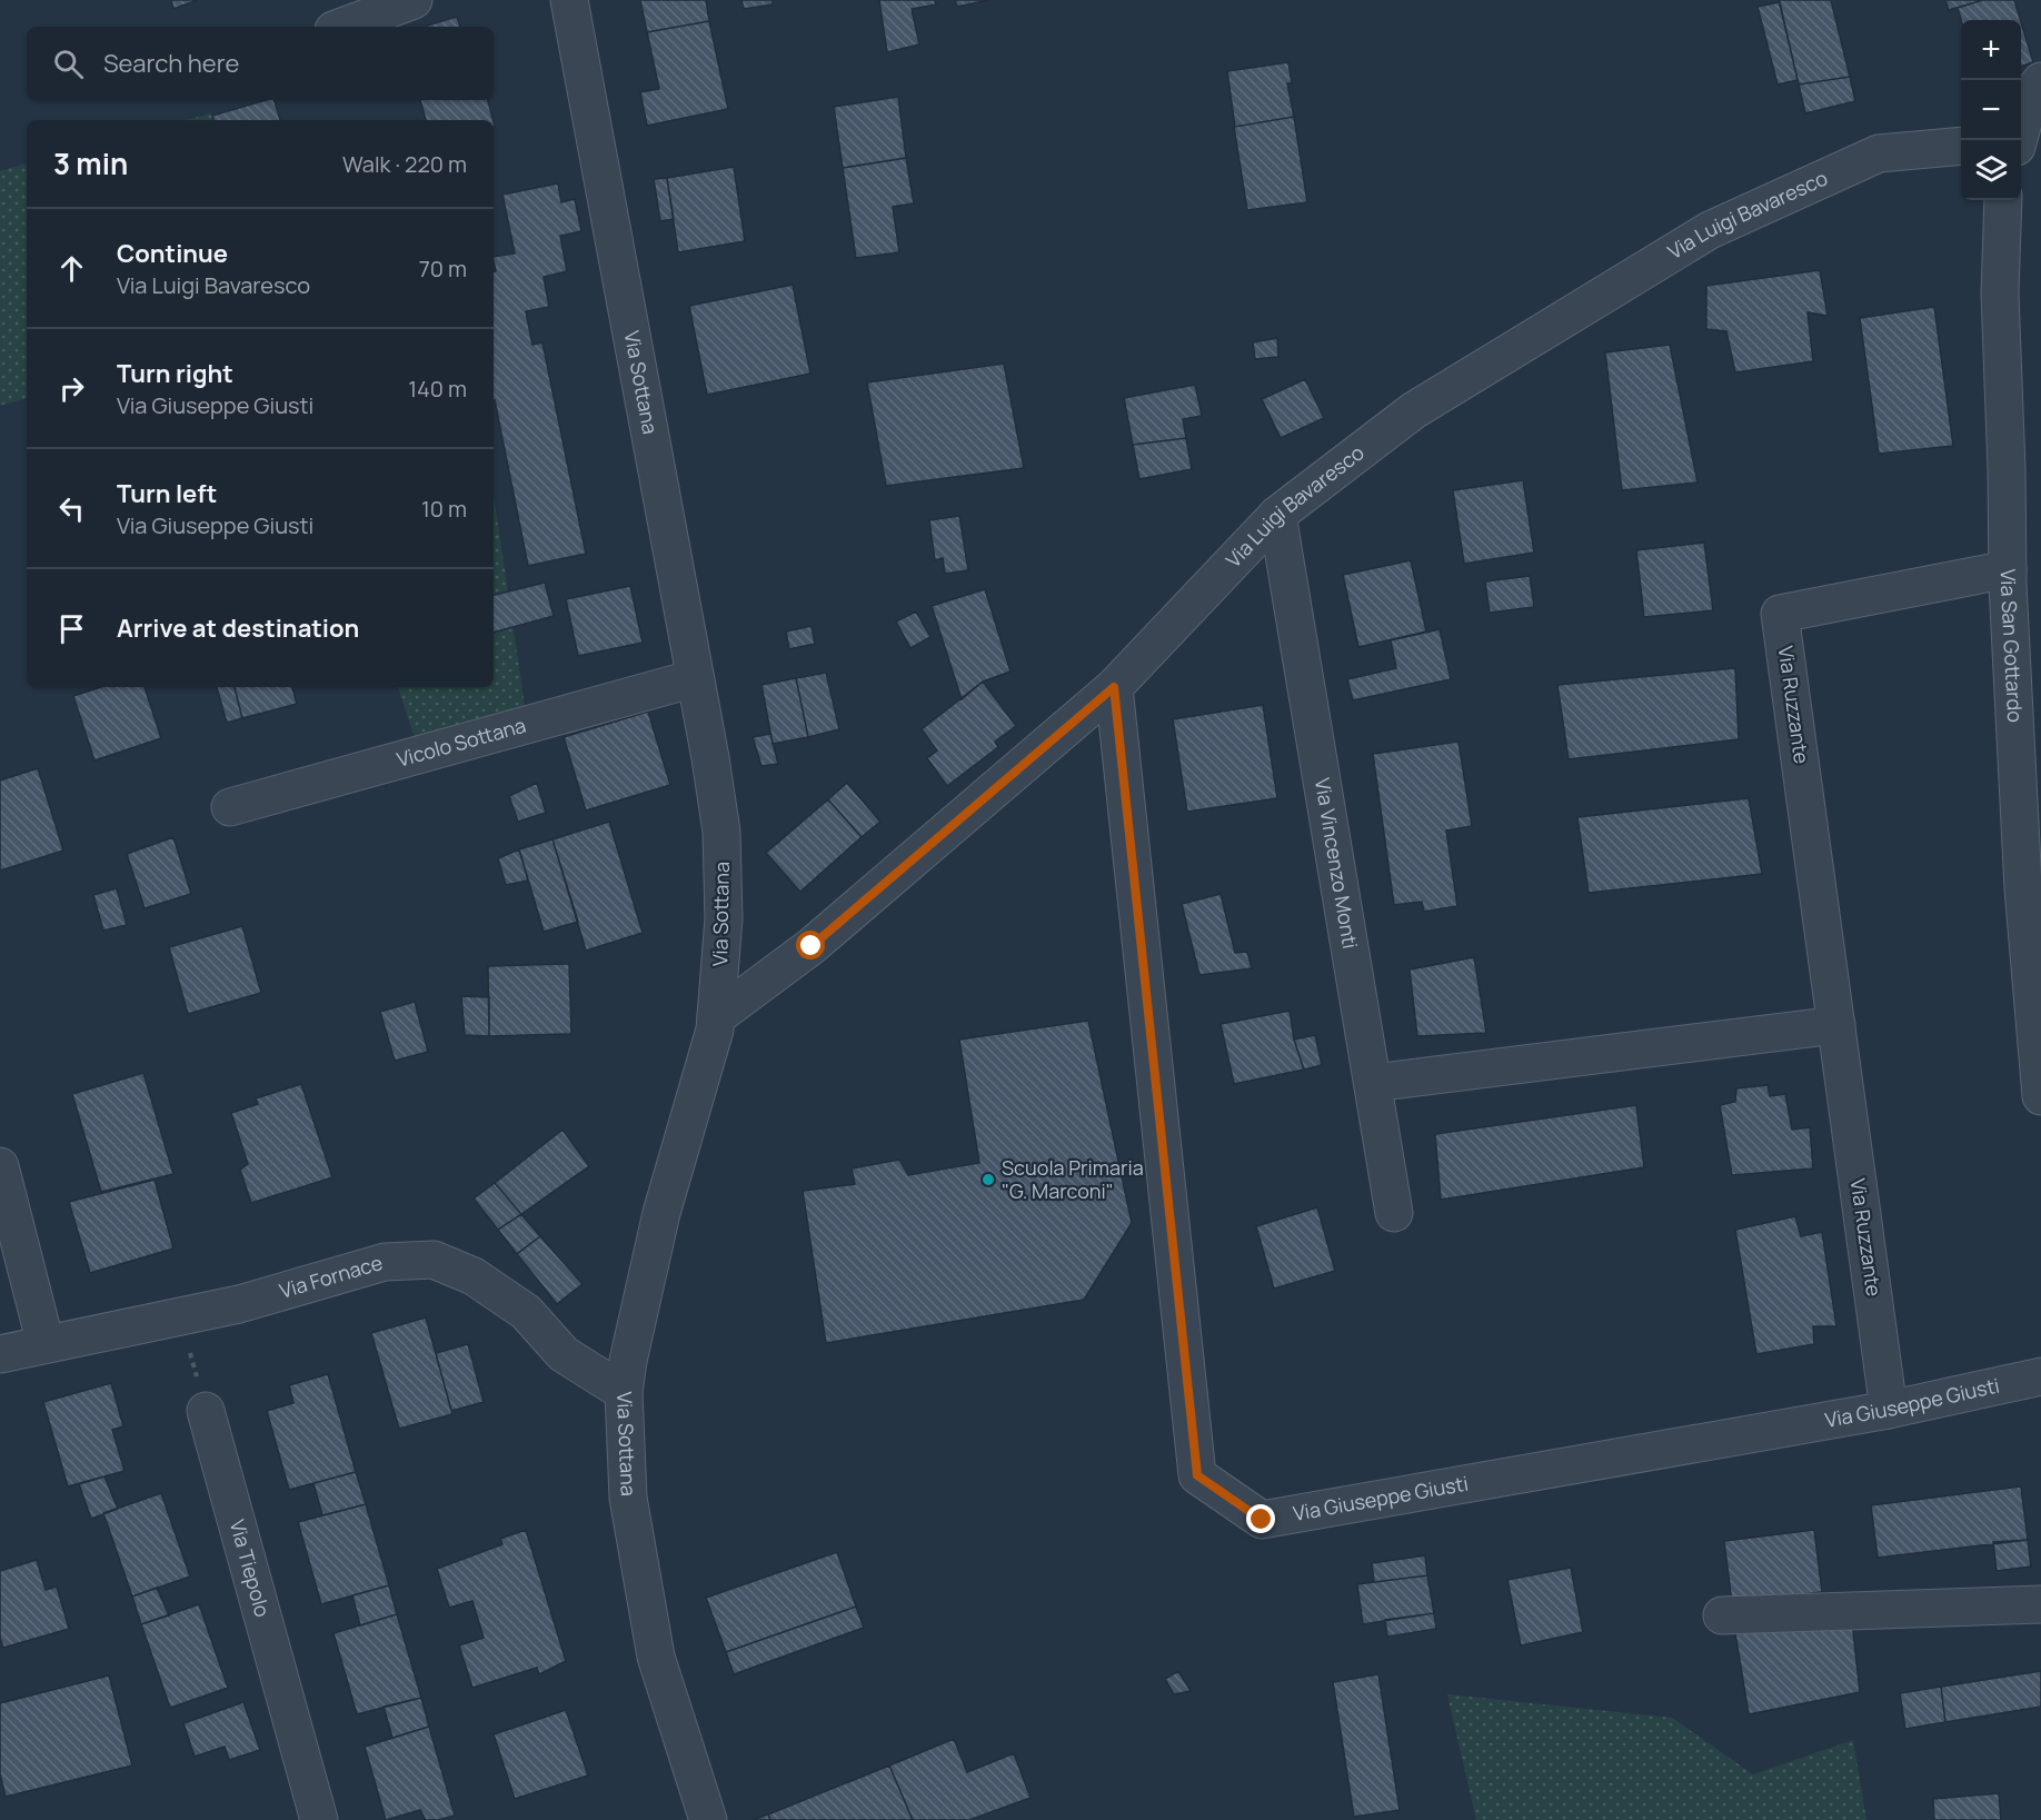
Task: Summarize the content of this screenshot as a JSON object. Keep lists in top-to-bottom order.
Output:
{
  "streets": {
    "street": [
      "Via Luigi Bavaresco",
      "Via Sottana",
      "Via San Gottardo",
      "Via Ruzzante",
      "Vicolo Sottana",
      "Via Vincenzo Monti",
      "Via Fornace",
      "Via Giuseppe Giusti",
      "Via Tiepolo"
    ]
  },
  "crossings": [
    ["Via Luigi Bavaresco", "Via Sottana"],
    ["Via Luigi Bavaresco", "Via Vincenzo Monti"],
    ["Via Luigi Bavaresco", "Via Giuseppe Giusti"],
    ["Via Sottana", "Vicolo Sottana"],
    ["Via Sottana", "Via Fornace"],
    ["Via San Gottardo", "Via Ruzzante"],
    ["Via Ruzzante", "Via Giuseppe Giusti"]
  ],
  "places": ["Scuola Primaria \"G. Marconi\""],
  "page": {
    "map_buttons": ["+", "−"],
    "search": "Search here",
    "heading": ["3 min", "Walk · 220 m"],
    "list": [
      ["Continue", "Via Luigi Bavaresco", "70 m"],
      ["Turn right", "Via Giuseppe Giusti", "140 m"],
      ["Turn left", "Via Giuseppe Giusti", "10 m"],
      "Arrive at destination"
    ]
  }
}
